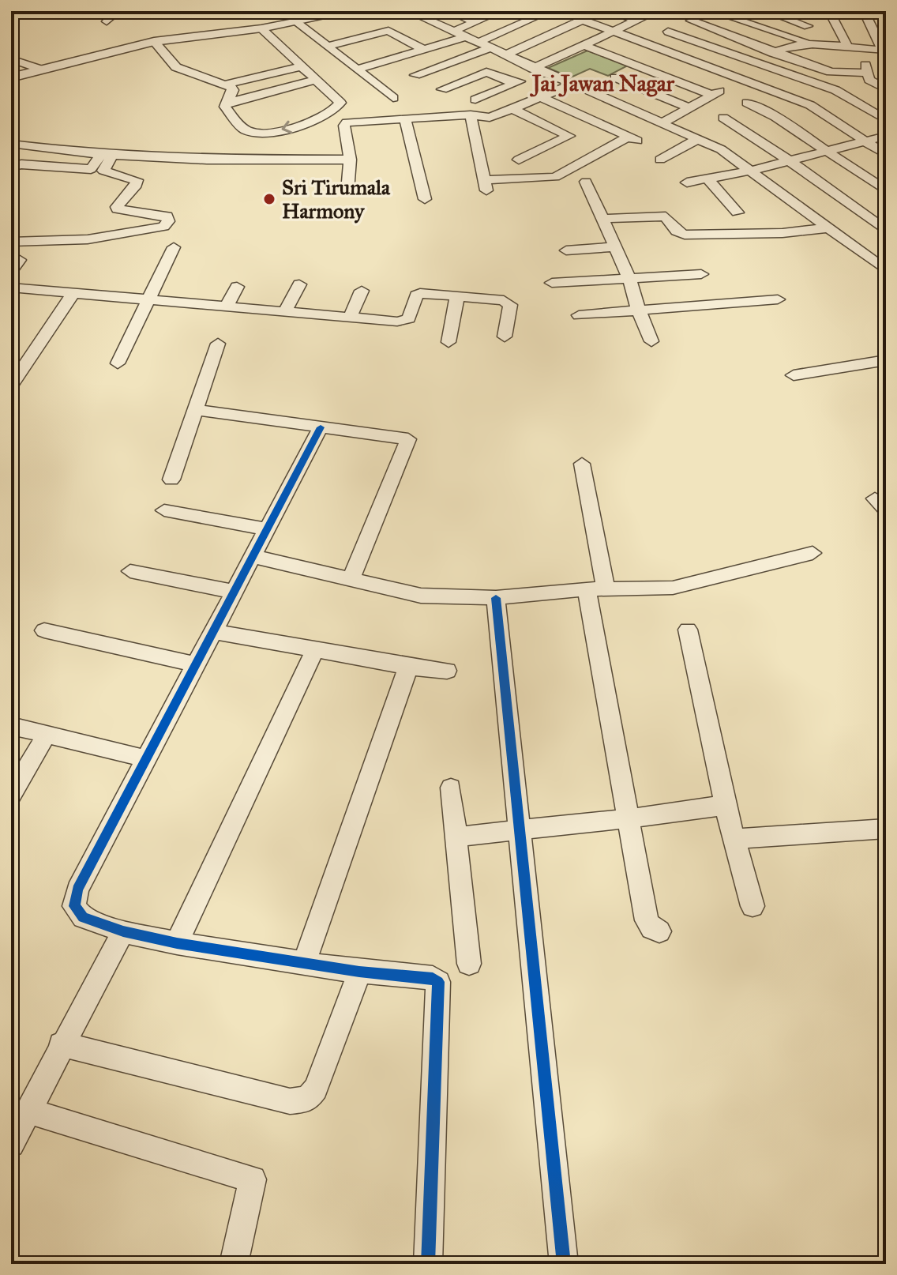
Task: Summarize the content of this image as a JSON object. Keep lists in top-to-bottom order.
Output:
{
  "districts": ["Jai Jawan Nagar"],
  "places": ["Sri Tirumala Harmony"]
}
